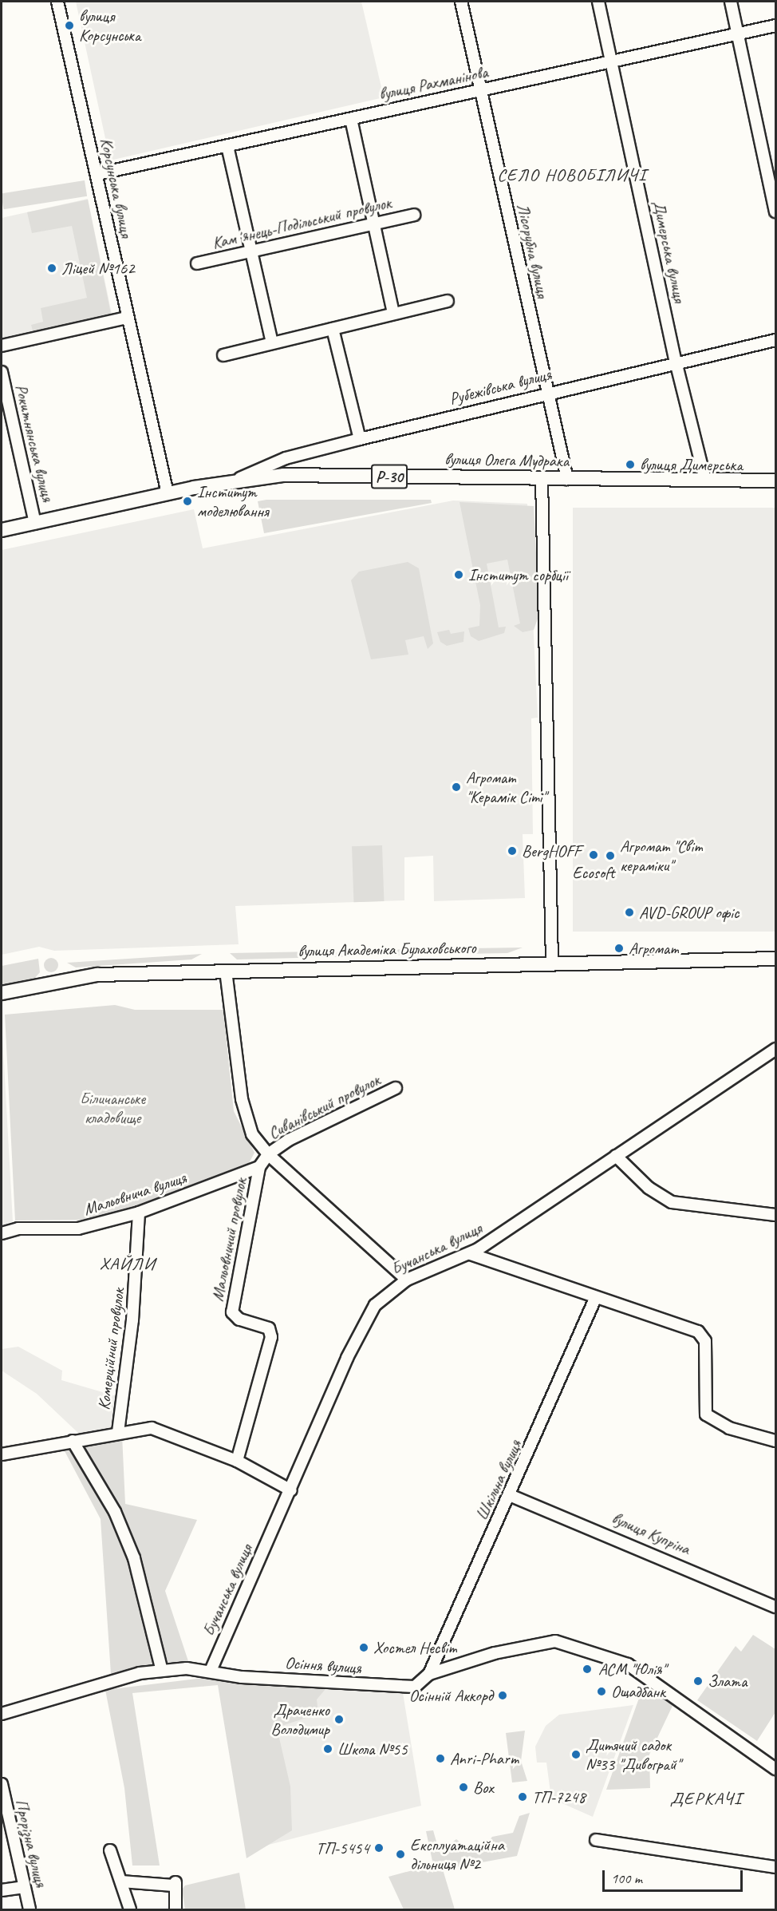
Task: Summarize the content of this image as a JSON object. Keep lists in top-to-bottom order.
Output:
{
  "streets": {
    "main road": ["вулиця Олега Мудрака", "Р-30", "вулиця Академіка Булаховського"],
    "street": [
      "вулиця Рахманінова",
      "Корсунська вулиця",
      "Камʼянець-Подільський провулок",
      "Лісорубна вулиця",
      "Димерська вулиця",
      "Рубежівська вулиця",
      "Рокитнянська вулиця",
      "Сиванівський провулок",
      "Мальовнича вулиця",
      "Мальовничий провулок",
      "Бучанська вулиця",
      "Комерційний провулок",
      "Шкільна вулиця",
      "вулиця Купріна",
      "Осіння вулиця",
      "Прорізна вулиця"
    ]
  },
  "crossings": [
    ["вулиця Рахманінова", "Корсунська вулиця"],
    ["вулиця Рахманінова", "Лісорубна вулиця"],
    ["вулиця Рахманінова", "Димерська вулиця"],
    ["Корсунська вулиця", "Р-30"],
    ["Лісорубна вулиця", "Рубежівська вулиця"],
    ["Лісорубна вулиця", "вулиця Олега Мудрака"],
    ["Димерська вулиця", "Рубежівська вулиця"],
    ["Димерська вулиця", "вулиця Олега Мудрака"],
    ["Рубежівська вулиця", "вулиця Олега Мудрака"],
    ["Рубежівська вулиця", "Р-30"],
    ["Рокитнянська вулиця", "Р-30"],
    ["вулиця Олега Мудрака", "Р-30"],
    ["Мальовнича вулиця", "Мальовничий провулок"],
    ["Мальовнича вулиця", "Комерційний провулок"],
    ["Бучанська вулиця", "Осіння вулиця"],
    ["Шкільна вулиця", "вулиця Купріна"],
    ["Шкільна вулиця", "Осіння вулиця"]
  ],
  "districts": ["СЕЛО НОВОБІЛИЧІ", "ХАЙЛИ", "ДЕРКАЧІ"],
  "parks": ["Біличанське кладовище"],
  "places": [
    "вулиця Корсунська",
    "Ліцей №162",
    "вулиця Димерська",
    "Інститут моделювання",
    "Інститут сорбції",
    "Агромат \"Керамік Сіті\"",
    "BergHOFF",
    "Ecosoft",
    "Агромат \"Світ кераміки\"",
    "AVD-GROUP офіс",
    "Агромат",
    "Хостел Несвіт",
    "АСМ \"Юлія\"",
    "Злата",
    "Ощадбанк",
    "Осінній Аккорд",
    "Драченко Володимир",
    "Школа №55",
    "Дитячий садок №33 \"Дивограй\"",
    "Anri-Pharm",
    "Box",
    "ТП-7248",
    "ТП-5454",
    "Експлуатаційна дільниця №2"
  ],
  "scale_bar": "100 m"
}
